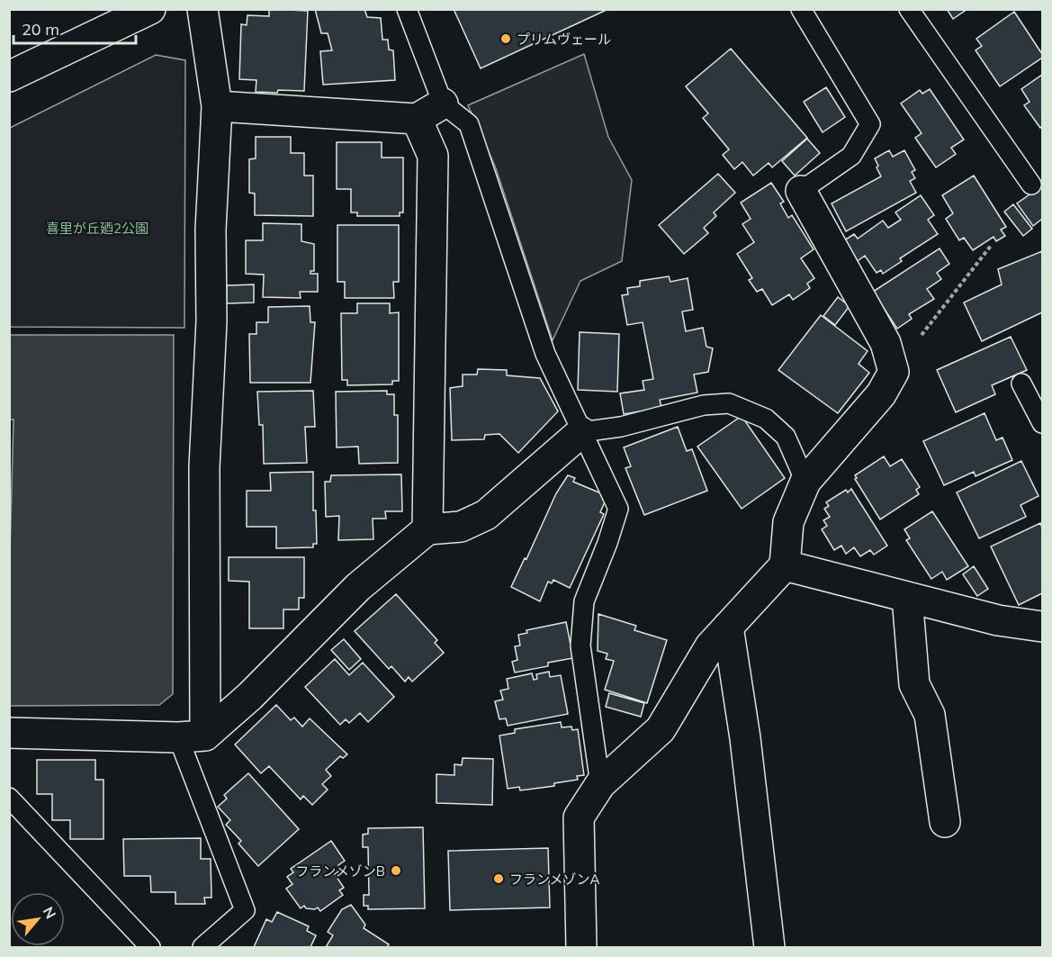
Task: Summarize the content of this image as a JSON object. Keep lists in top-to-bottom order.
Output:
{
  "parks": ["喜里が丘廼2公園"],
  "places": ["プリムヴェール", "フランメゾンB", "フランメゾンA"],
  "scale_bar": "20 m",
  "north": "top right"
}
